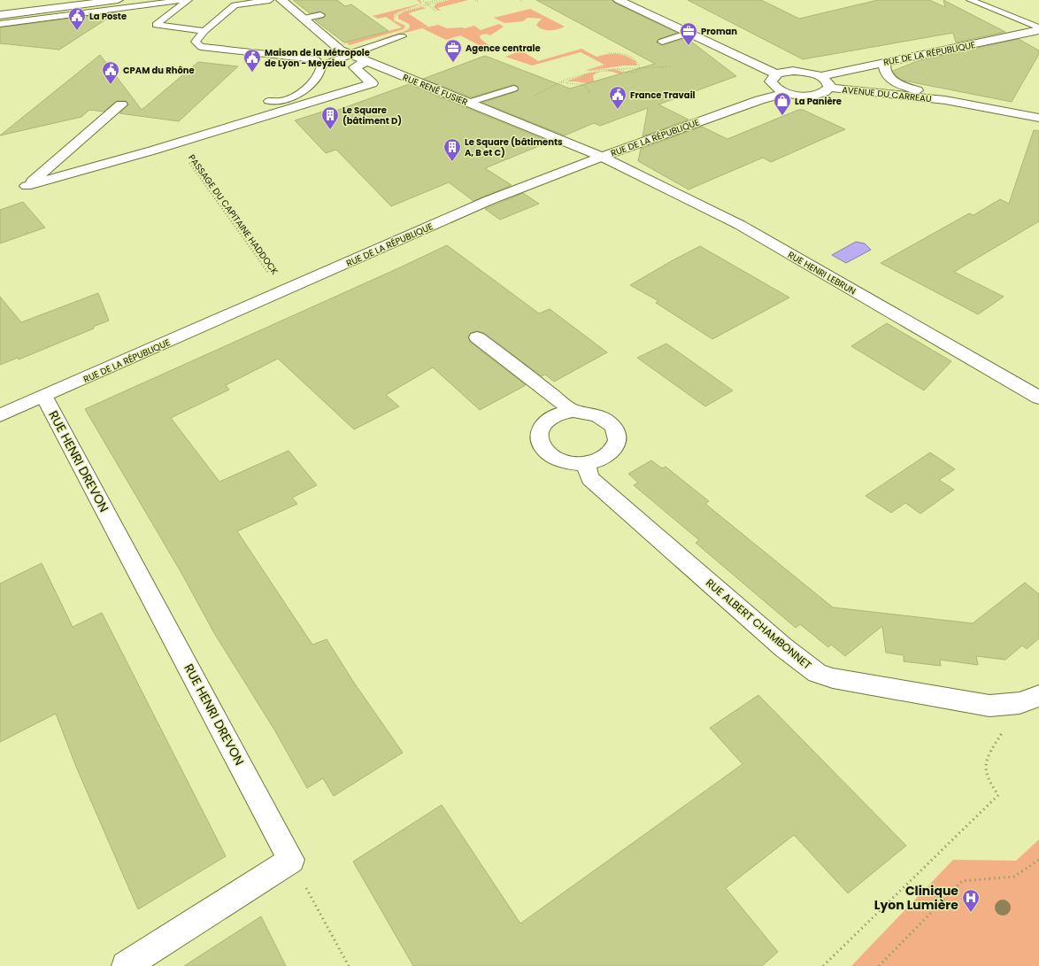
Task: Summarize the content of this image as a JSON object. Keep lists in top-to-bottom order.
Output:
{
  "streets": {
    "street": [
      "RUE DE LA RÉPUBLIQUE",
      "RUE RENÉ FUSIER",
      "AVENUE DU CARREAU",
      "RUE HENRI LEBRUN",
      "RUE HENRI DREVON",
      "RUE ALBERT CHAMBONNET"
    ],
    "path": ["PASSAGE DU CAPITAINE HADDOCK"]
  },
  "crossings": [
    ["RUE DE LA RÉPUBLIQUE", "RUE RENÉ FUSIER"],
    ["RUE DE LA RÉPUBLIQUE", "AVENUE DU CARREAU"],
    ["RUE DE LA RÉPUBLIQUE", "PASSAGE DU CAPITAINE HADDOCK"],
    ["RUE DE LA RÉPUBLIQUE", "RUE HENRI LEBRUN"],
    ["RUE DE LA RÉPUBLIQUE", "RUE HENRI DREVON"],
    ["RUE RENÉ FUSIER", "RUE HENRI LEBRUN"]
  ],
  "places": {
    "public building": [
      "La Poste",
      "Maison de la Métropole de Lyon - Meyzieu",
      "CPAM du Rhône",
      "France Travail"
    ],
    "office": ["Proman", "Agence centrale"],
    "shop": ["La Panière"],
    "building": ["Le Square (bâtiment D)", "Le Square (bâtiments A, B et C)"],
    "hospital": ["Clinique Lyon Lumière"]
  }
}
